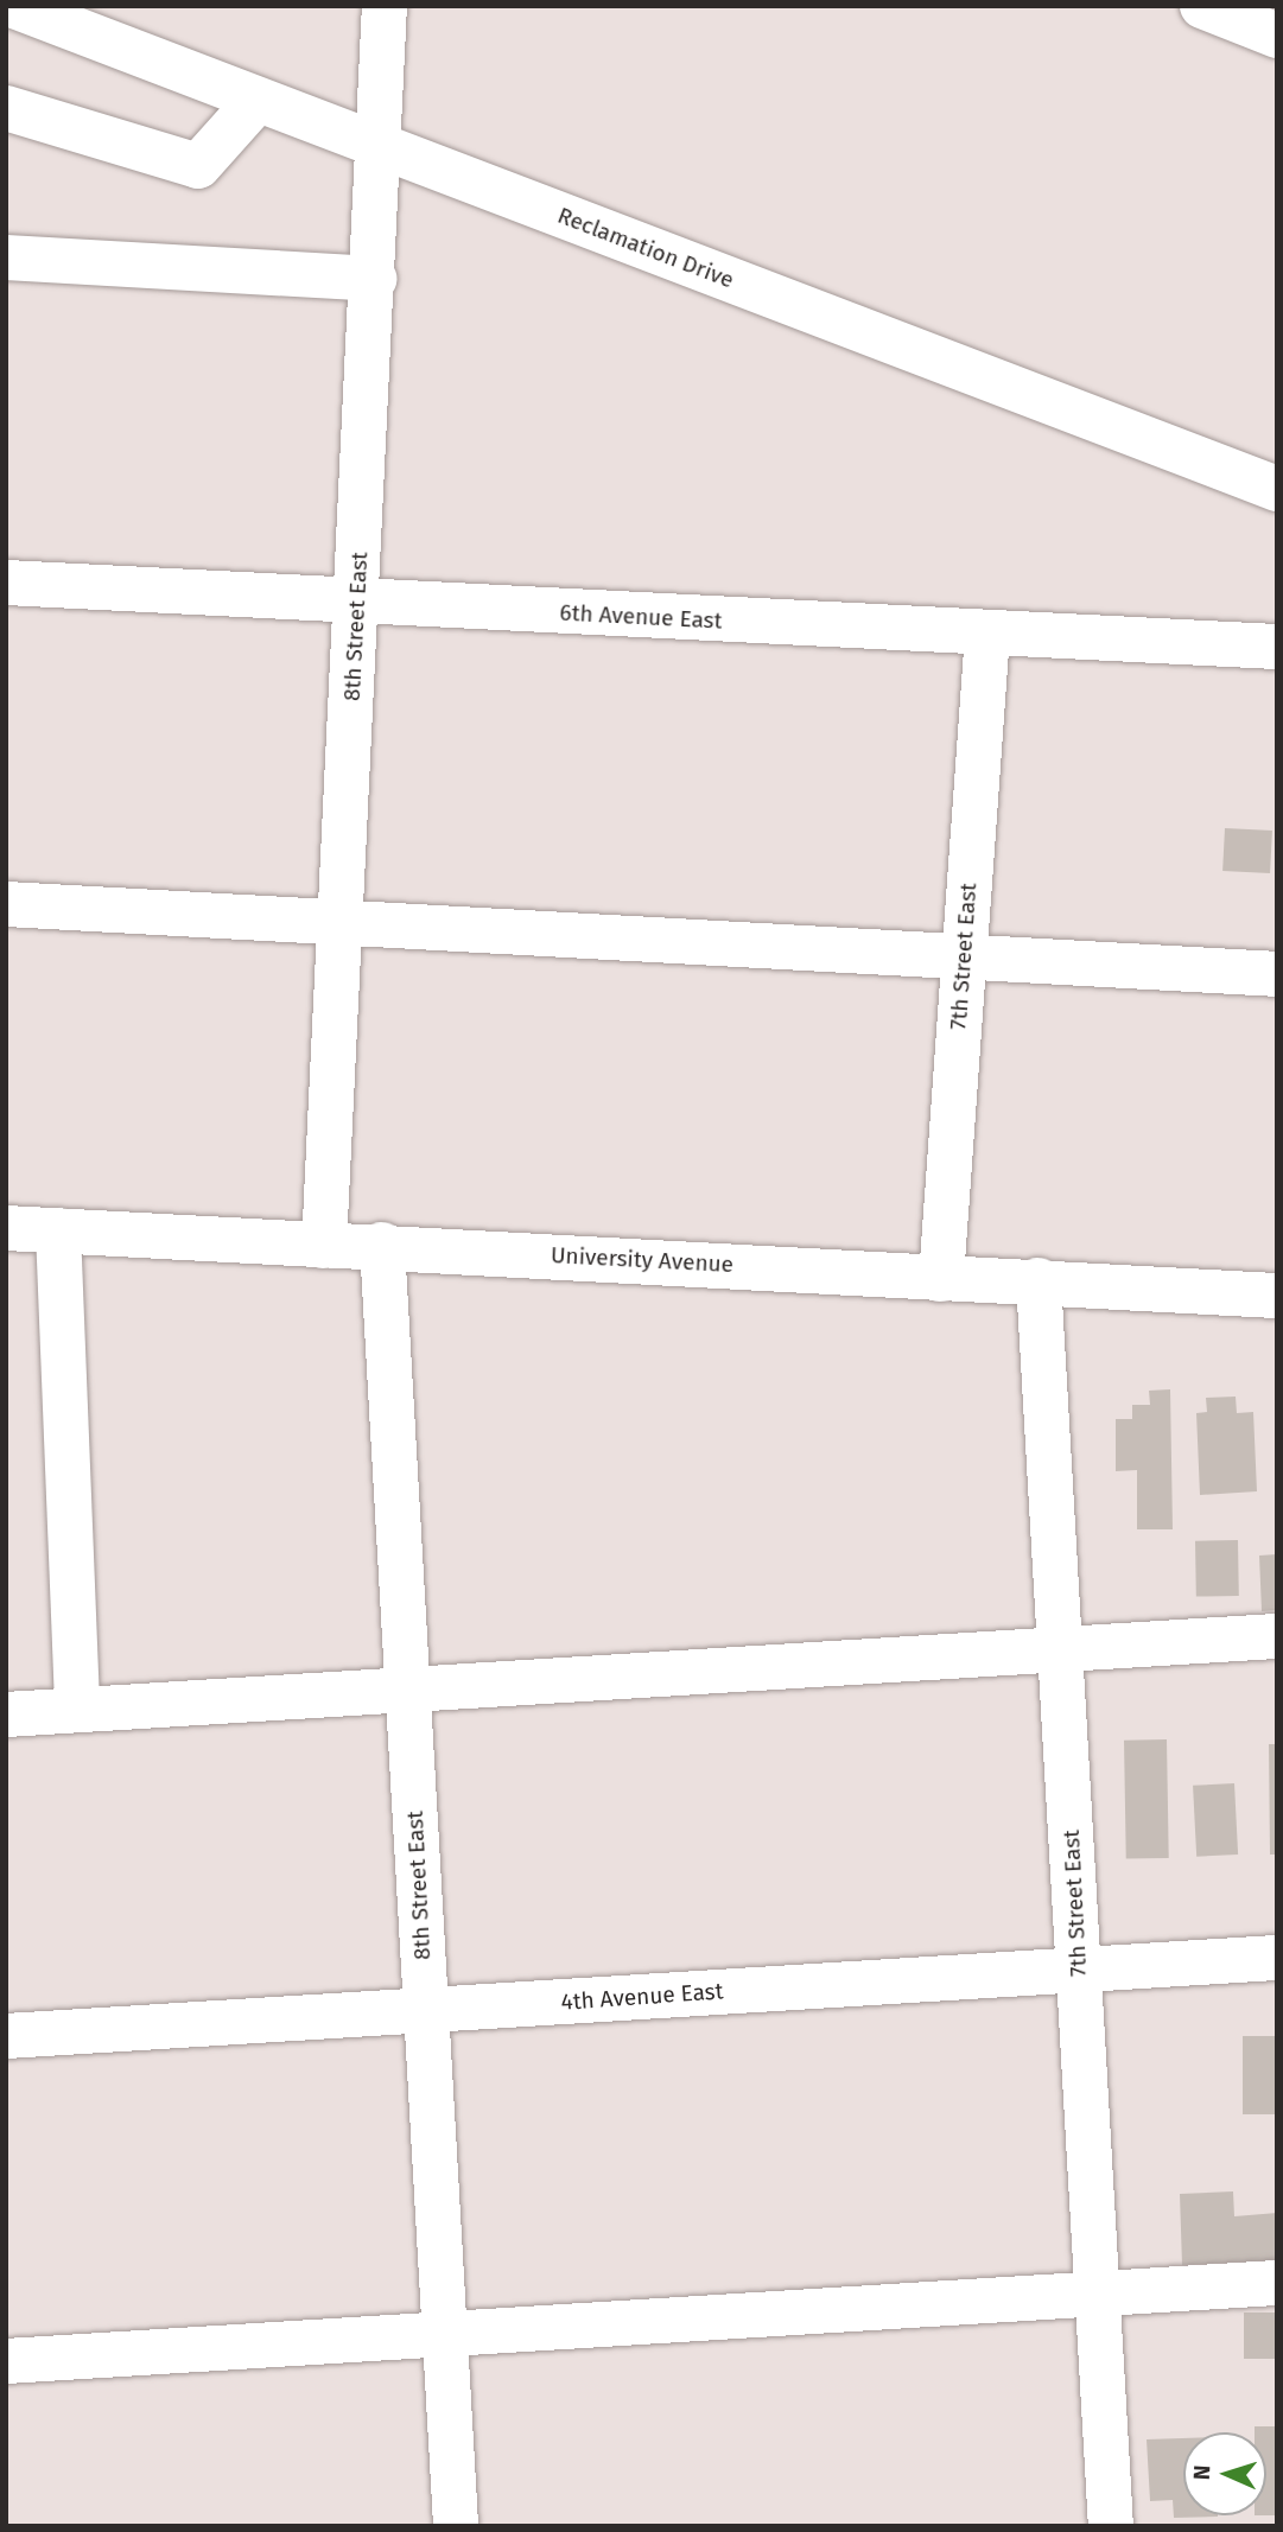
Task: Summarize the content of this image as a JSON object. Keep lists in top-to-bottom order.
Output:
{
  "streets": {
    "street": [
      "Reclamation Drive",
      "6th Avenue East",
      "8th Street East",
      "7th Street East",
      "University Avenue",
      "4th Avenue East"
    ]
  },
  "crossings": [
    ["Reclamation Drive", "8th Street East"],
    ["6th Avenue East", "8th Street East"],
    ["6th Avenue East", "7th Street East"],
    ["8th Street East", "University Avenue"],
    ["8th Street East", "4th Avenue East"],
    ["7th Street East", "University Avenue"],
    ["7th Street East", "4th Avenue East"]
  ],
  "north": "left"
}
